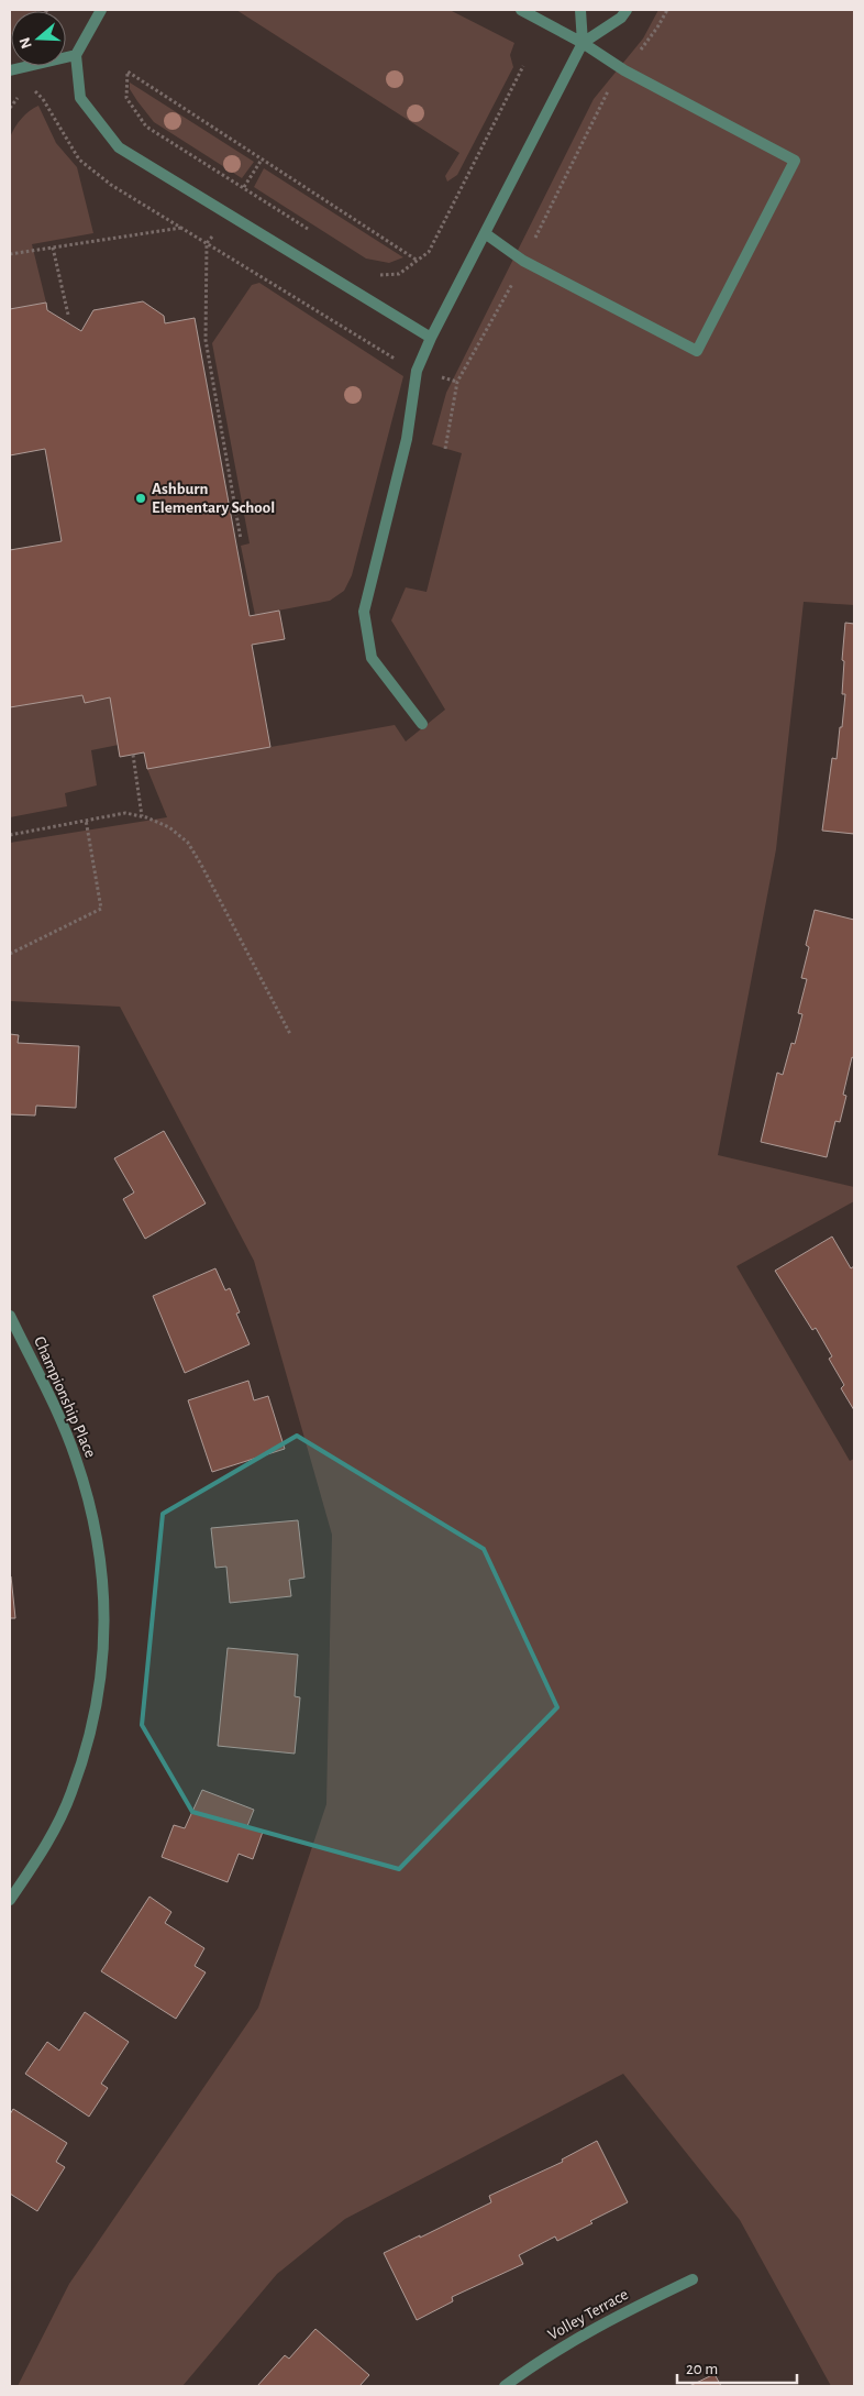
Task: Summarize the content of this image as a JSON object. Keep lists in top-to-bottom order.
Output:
{
  "streets": {
    "street": ["Championship Place", "Volley Terrace"]
  },
  "places": ["Ashburn Elementary School"],
  "scale_bar": "20 m",
  "north": "left"
}
